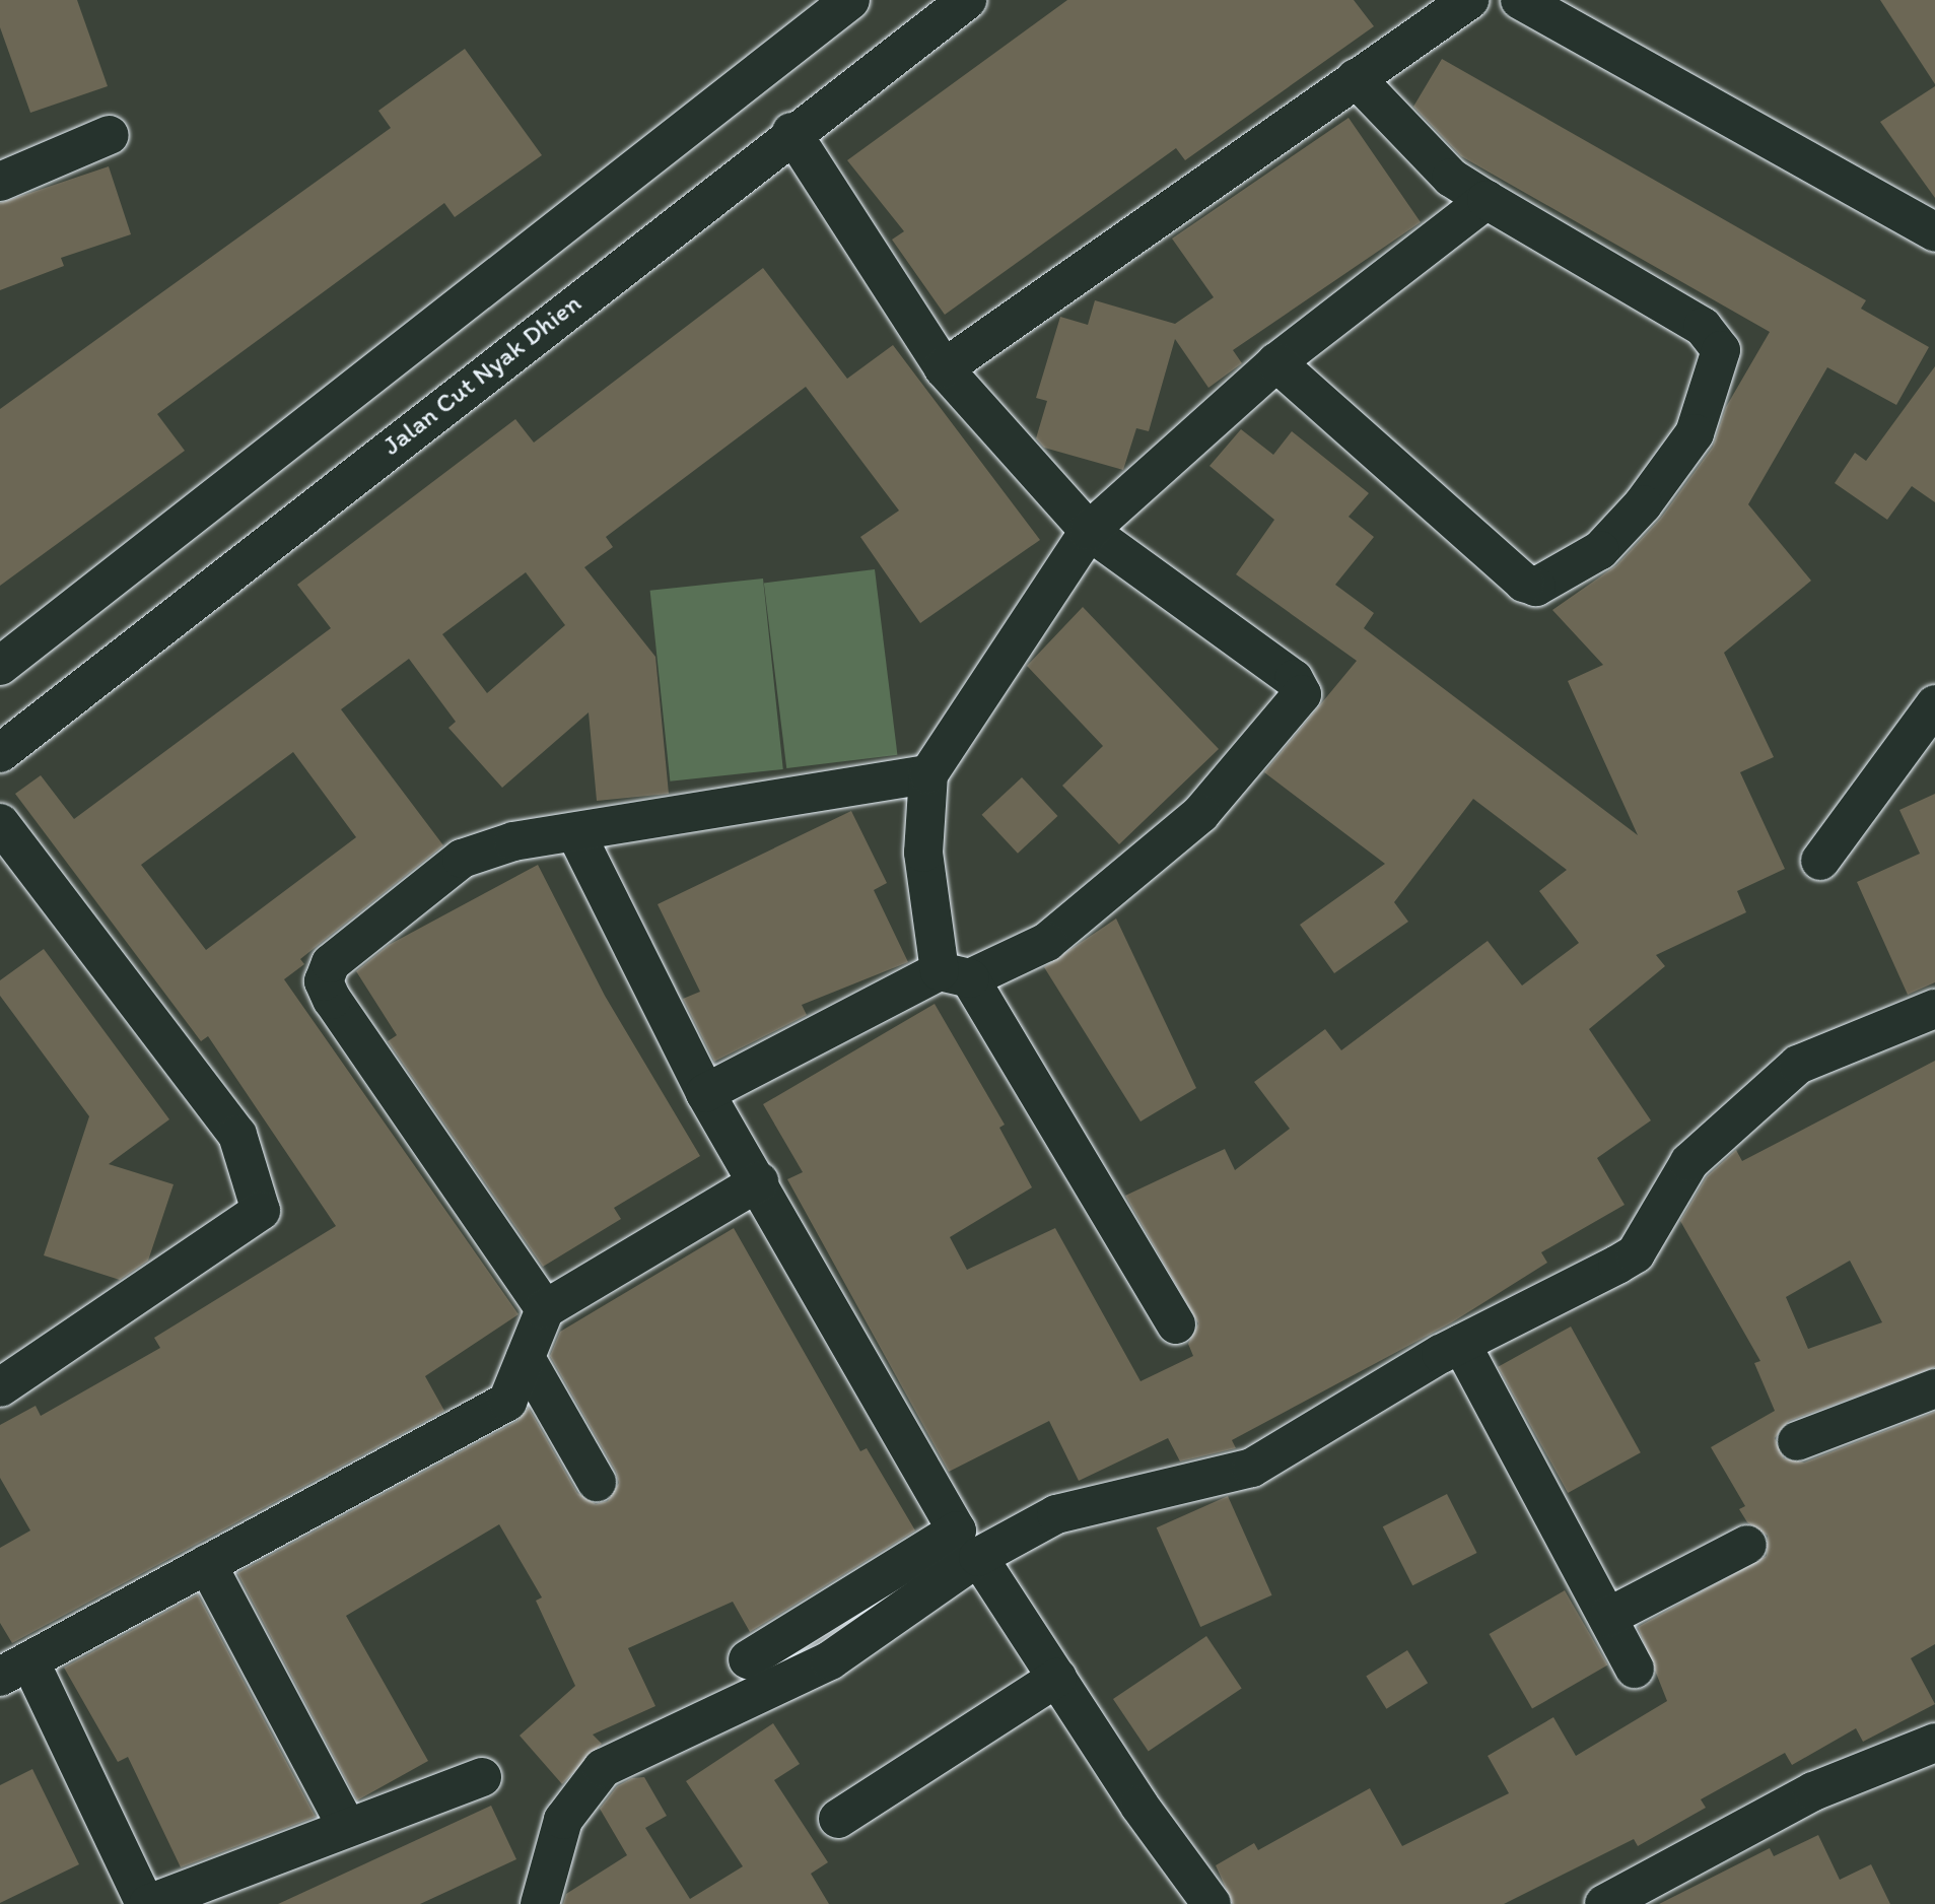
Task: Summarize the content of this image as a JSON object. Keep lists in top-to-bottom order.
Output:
{
  "streets": {
    "main road": ["Jalan Cut Nyak Dhien"]
  }
}
